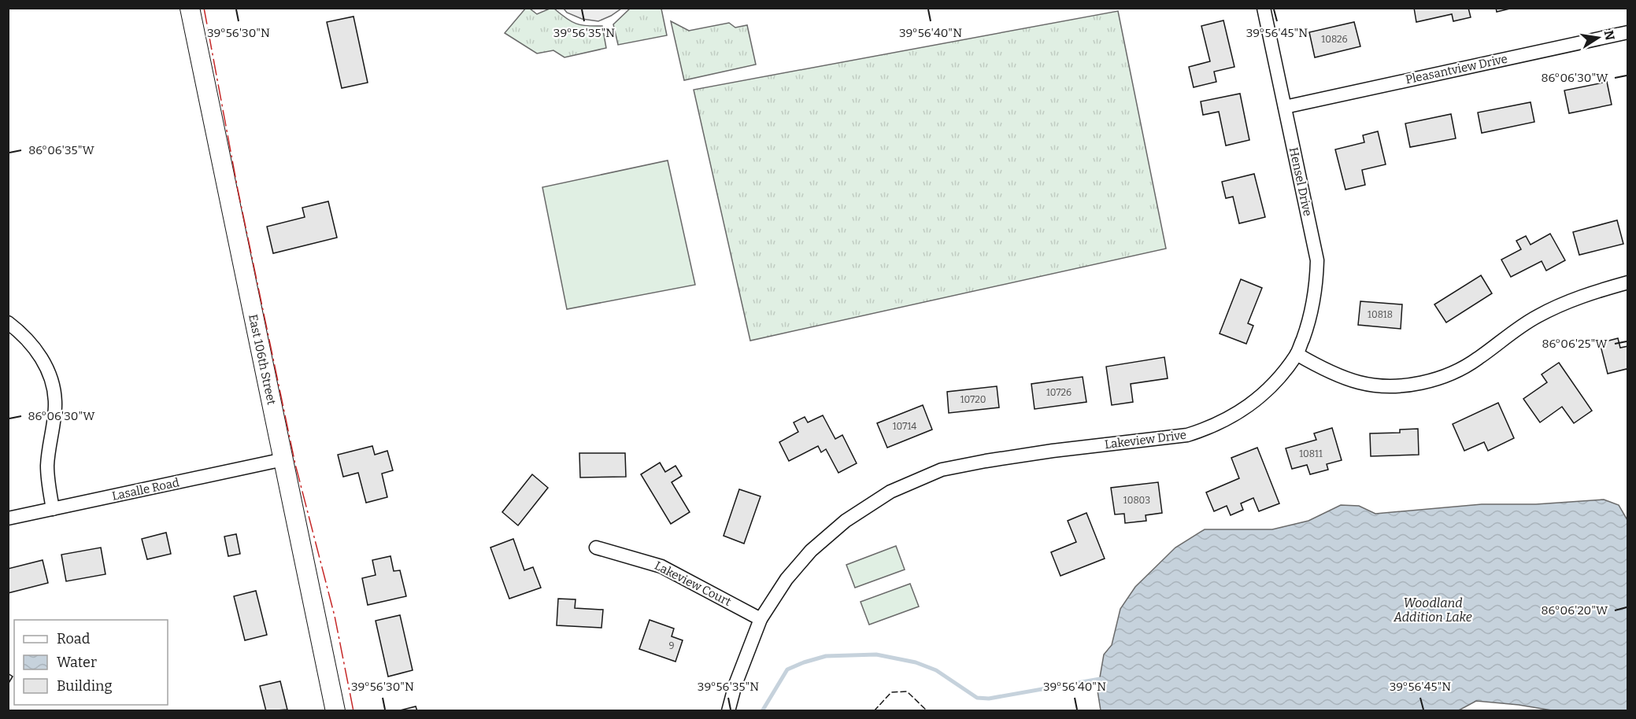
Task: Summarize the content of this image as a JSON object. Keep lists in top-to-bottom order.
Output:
{
  "streets": {
    "street": [
      "Pleasantview Drive",
      "Hensel Drive",
      "East 106th Street",
      "Lakeview Drive",
      "Lasalle Road",
      "Lakeview Court"
    ]
  },
  "crossings": [
    ["Pleasantview Drive", "Hensel Drive"],
    ["Hensel Drive", "Lakeview Drive"],
    ["East 106th Street", "Lasalle Road"],
    ["Lakeview Drive", "Lakeview Court"]
  ],
  "water": ["Woodland Addition Lake"],
  "house_numbers": [
    "10826",
    "10818",
    "10726",
    "10720",
    "10714",
    "10811",
    "10803",
    "9"
  ],
  "legend": ["Road", "Water", "Building"],
  "north": "right",
  "coordinates": [
    "39°56'30\"N",
    "39°56'35\"N",
    "39°56'40\"N",
    "39°56'45\"N",
    "86°06'30\"W",
    "86°06'35\"W",
    "86°06'25\"W",
    "86°06'20\"W"
  ]
}
